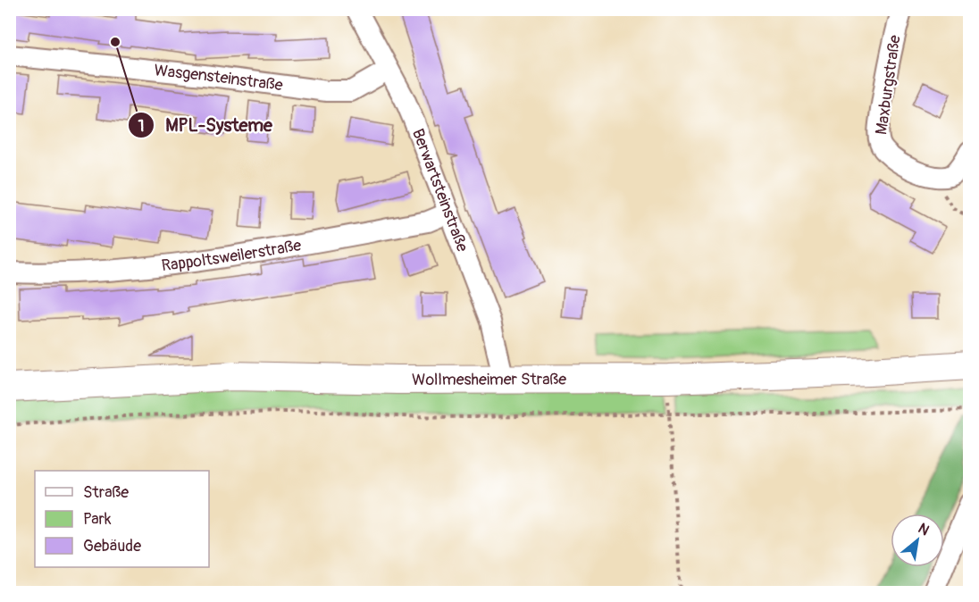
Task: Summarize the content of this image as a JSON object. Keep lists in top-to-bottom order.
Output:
{
  "streets": {
    "main road": ["Wollmesheimer Straße"],
    "street": [
      "Wasgensteinstraße",
      "Maxburgstraße",
      "Berwartsteinstraße",
      "Rappoltsweilerstraße"
    ]
  },
  "crossings": [
    ["Wasgensteinstraße", "Berwartsteinstraße"],
    ["Berwartsteinstraße", "Rappoltsweilerstraße"],
    ["Berwartsteinstraße", "Wollmesheimer Straße"]
  ],
  "places": ["MPL-Systeme"],
  "legend": ["Straße", "Park", "Gebäude"],
  "north": "top right"
}
